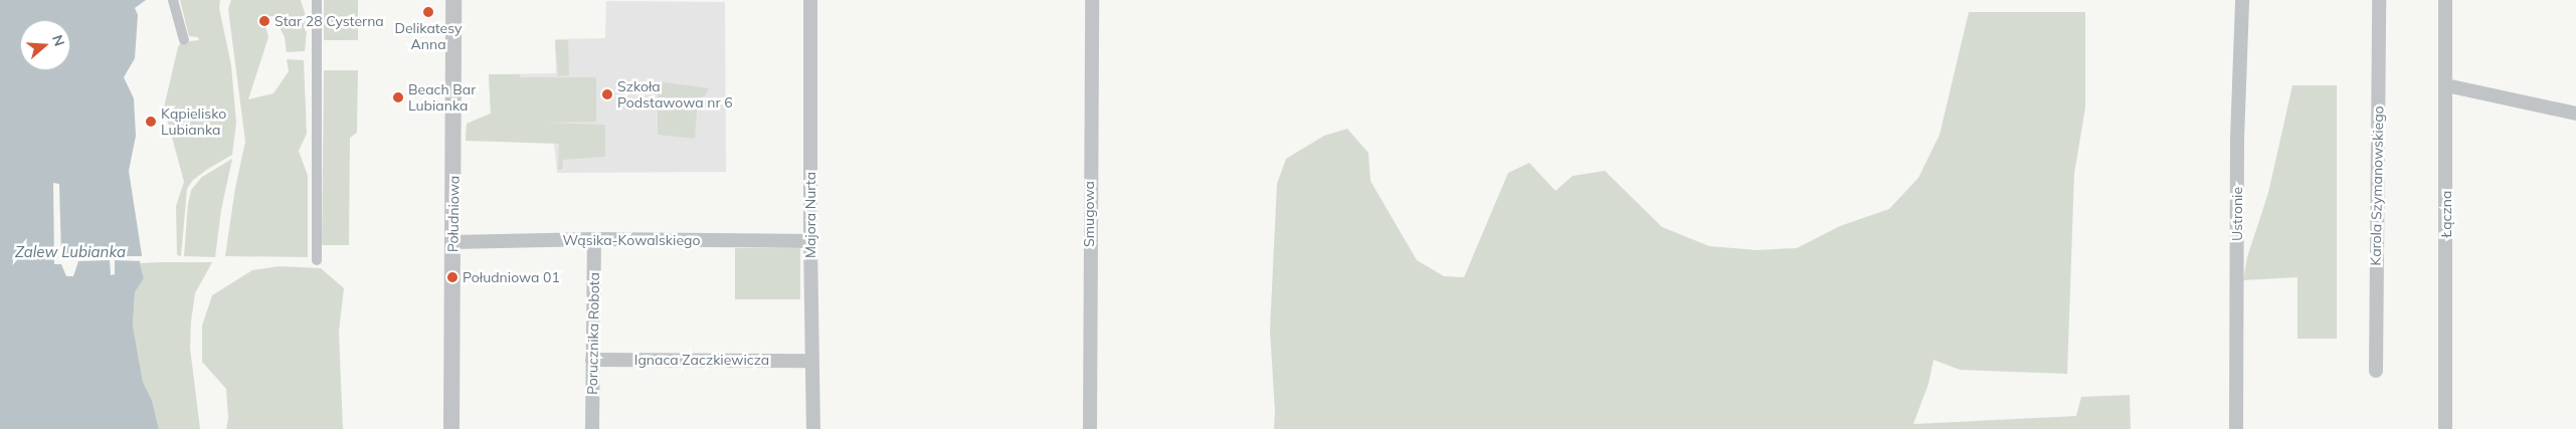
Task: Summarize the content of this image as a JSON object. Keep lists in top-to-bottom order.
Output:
{
  "streets": {
    "street": [
      "Karola Szymanowskiego",
      "Południowa",
      "Smugowa",
      "Ustronie",
      "Łączna",
      "Majora Nurta",
      "Wąsika-Kowalskiego",
      "Porucznika Robota",
      "Ignaca Zaczkiewicza"
    ]
  },
  "crossings": [
    ["Południowa", "Wąsika-Kowalskiego"],
    ["Majora Nurta", "Wąsika-Kowalskiego"],
    ["Majora Nurta", "Ignaca Zaczkiewicza"],
    ["Wąsika-Kowalskiego", "Porucznika Robota"],
    ["Porucznika Robota", "Ignaca Zaczkiewicza"]
  ],
  "water": ["Zalew Lubianka"],
  "places": [
    "Delikatesy Anna",
    "Star 28 Cysterna",
    "Szkoła Podstawowa nr 6",
    "Beach Bar Lubianka",
    "Kąpielisko Lubianka",
    "Południowa 01"
  ],
  "north": "right"
}
